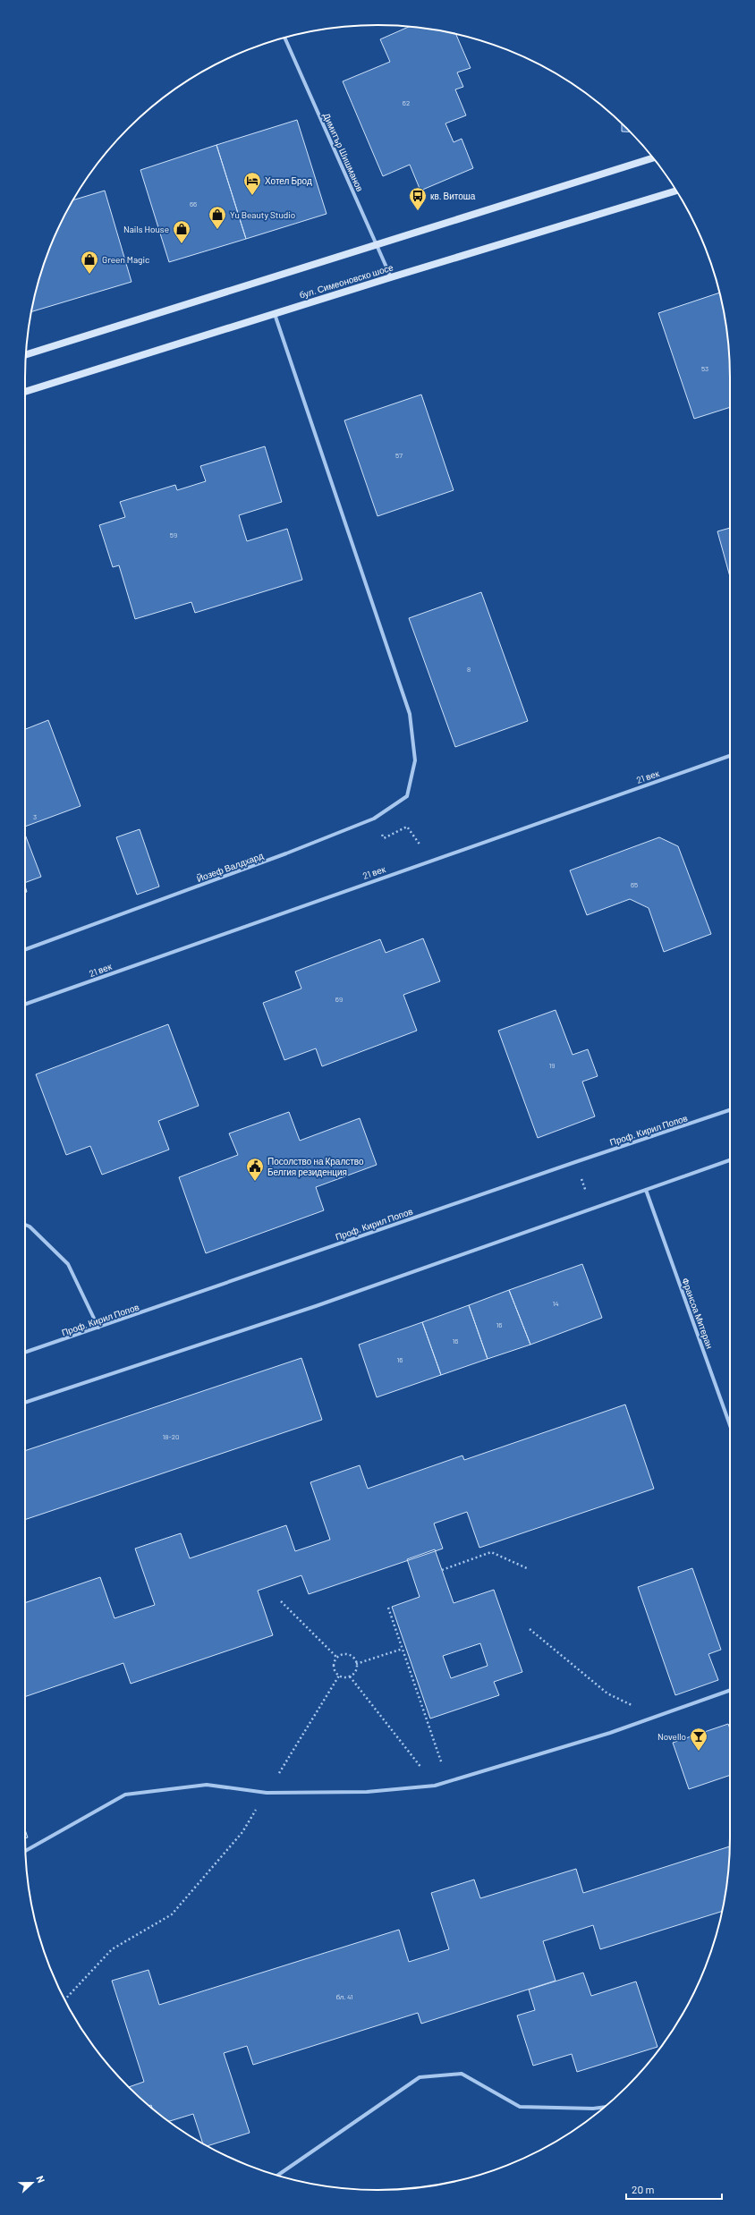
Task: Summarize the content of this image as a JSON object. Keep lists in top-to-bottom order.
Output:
{
  "streets": {
    "main road": ["бул. Симеоновско шосе"],
    "street": [
      "Димитър Шишманов",
      "21 век",
      "Йозеф Валдхард",
      "Проф. Кирил Попов",
      "Франсоа Митеран"
    ]
  },
  "crossings": [
    ["Димитър Шишманов", "бул. Симеоновско шосе"],
    ["бул. Симеоновско шосе", "Йозеф Валдхард"]
  ],
  "places": {
    "hotel": ["Хотел Брод"],
    "bus stop": ["кв. Витоша"],
    "shop": ["Yu Beauty Studio", "Nails House", "Green Magic"],
    "public building": ["Посолство на Кралство Белгия резиденция"],
    "bar": ["Novello"]
  },
  "house_numbers": [
    "62",
    "66",
    "53",
    "57",
    "59",
    "8",
    "3",
    "65",
    "69",
    "19",
    "14",
    "16",
    "16",
    "16",
    "18-20",
    "бл. 41"
  ],
  "scale_bar": "20 m",
  "north": "right"
}
